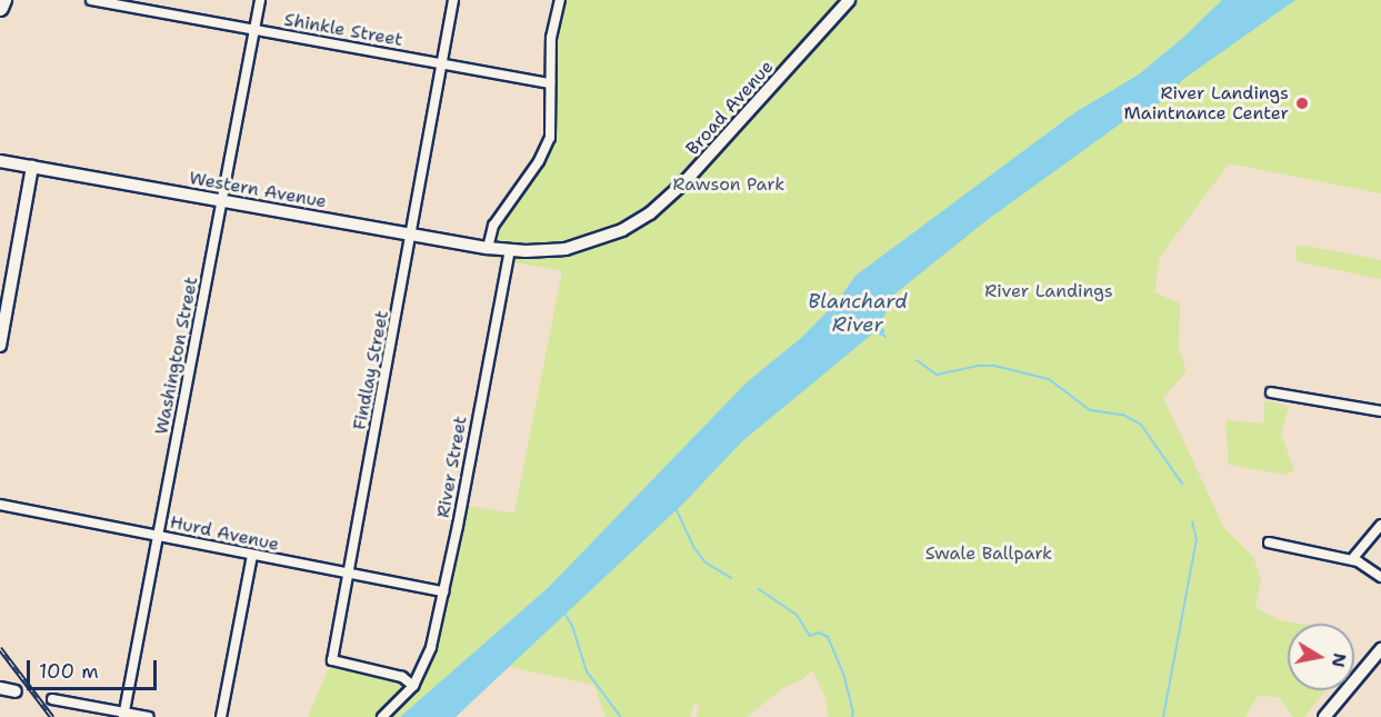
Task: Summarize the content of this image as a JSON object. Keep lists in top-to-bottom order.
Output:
{
  "streets": {
    "main road": ["Broad Avenue", "Western Avenue"],
    "street": [
      "Shinkle Street",
      "Washington Street",
      "Findlay Street",
      "River Street",
      "Hurd Avenue"
    ]
  },
  "crossings": [
    ["Shinkle Street", "Washington Street"],
    ["Shinkle Street", "Findlay Street"],
    ["Broad Avenue", "Western Avenue"],
    ["Broad Avenue", "River Street"],
    ["Western Avenue", "Washington Street"],
    ["Western Avenue", "Findlay Street"],
    ["Western Avenue", "River Street"],
    ["Washington Street", "Hurd Avenue"],
    ["Findlay Street", "River Street"],
    ["Findlay Street", "Hurd Avenue"],
    ["River Street", "Hurd Avenue"]
  ],
  "water": ["Blanchard River"],
  "parks": ["Rawson Park", "River Landings", "Swale Ballpark"],
  "places": ["River Landings Maintnance Center"],
  "scale_bar": "100 m",
  "north": "right"
}
